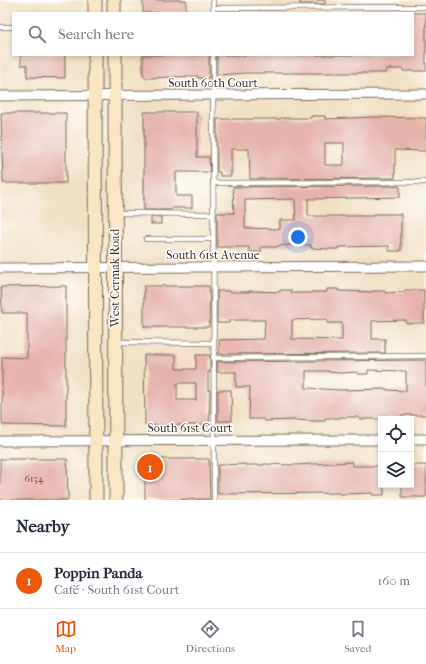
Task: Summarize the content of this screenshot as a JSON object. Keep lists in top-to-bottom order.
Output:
{
  "streets": {
    "main road": ["West Cermak Road"],
    "street": ["South 60th Court", "South 61st Avenue", "South 61st Court"]
  },
  "crossings": [
    ["South 60th Court", "West Cermak Road"],
    ["South 61st Avenue", "West Cermak Road"],
    ["West Cermak Road", "South 61st Court"]
  ],
  "house_numbers": ["6134"],
  "page": {
    "search": "Search here",
    "pins": "1",
    "heading": "Nearby",
    "list": [
      {
        "mark": "1",
        "name": "Poppin Panda",
        "note": "Café · South 61st Court",
        "value": "160 m"
      }
    ],
    "nav": ["Map", "Directions", "Saved"]
  }
}
